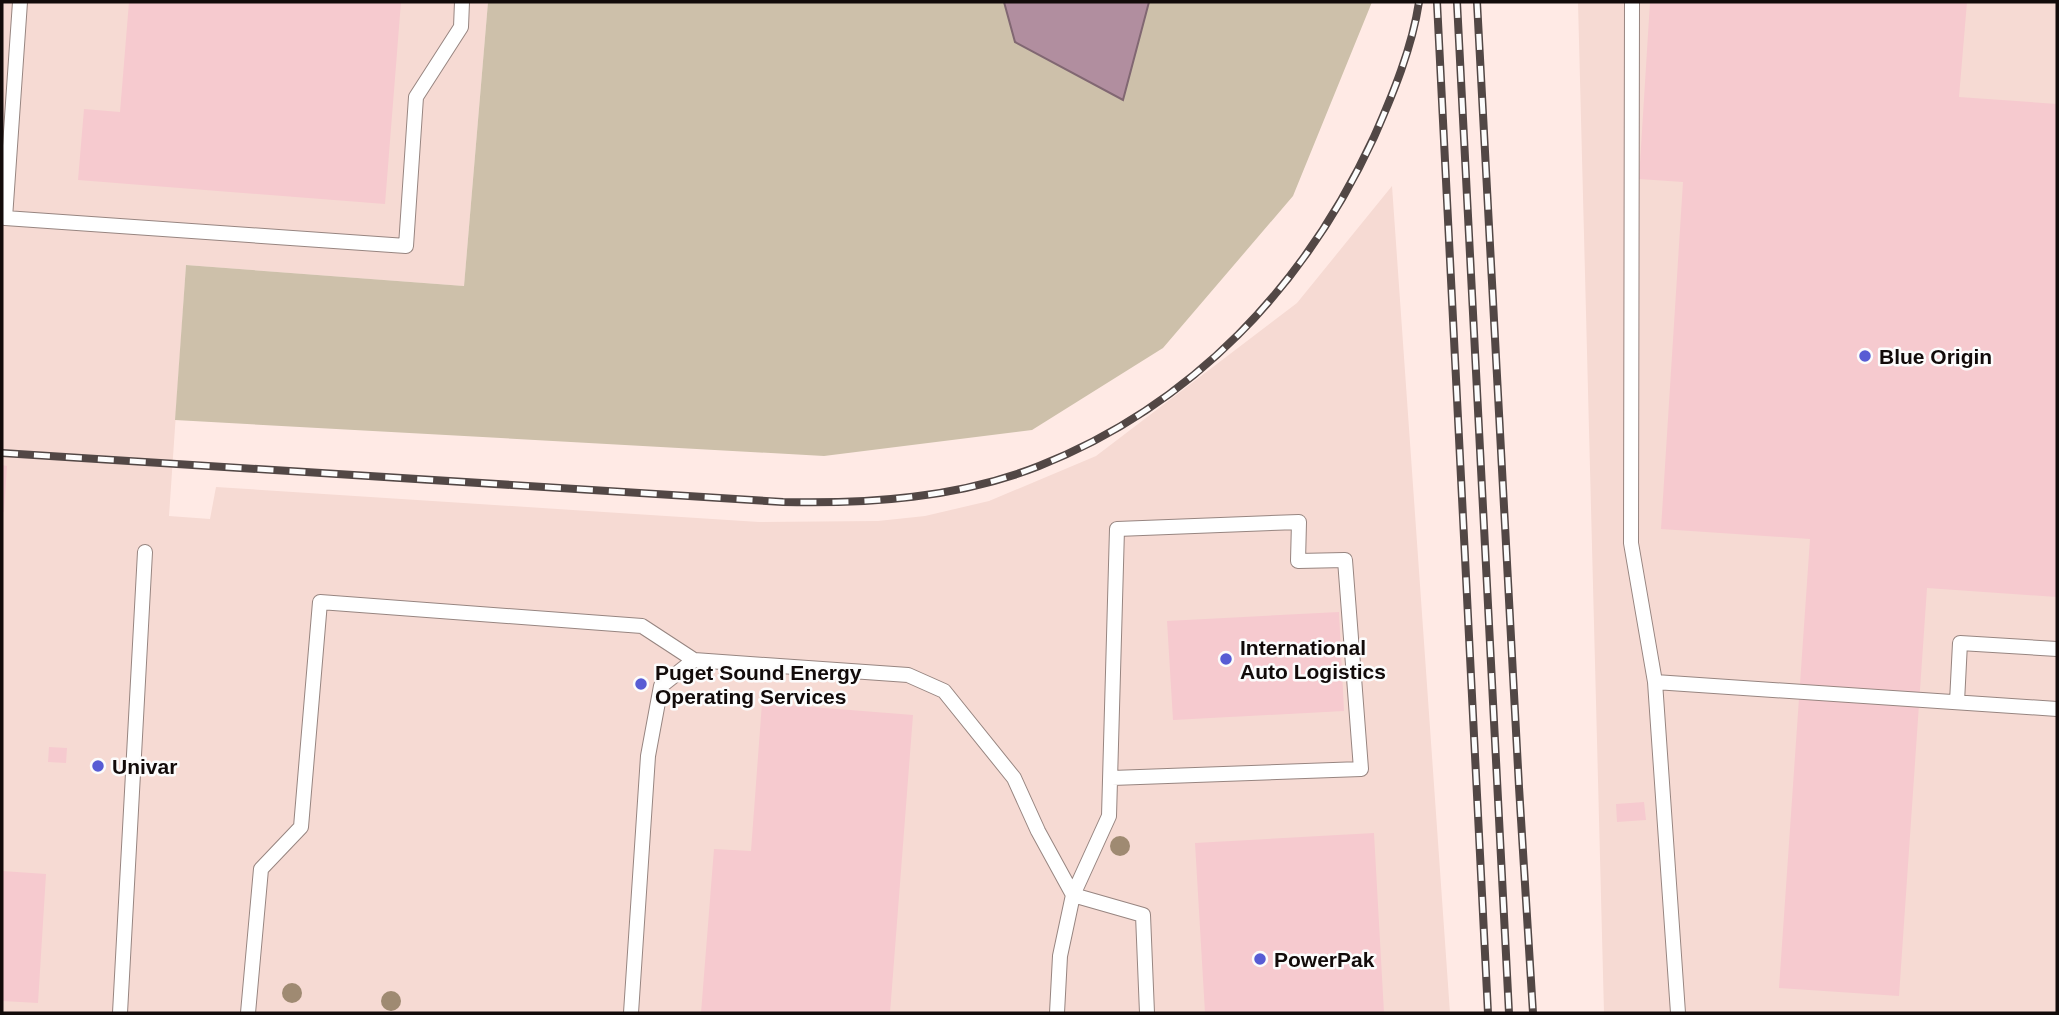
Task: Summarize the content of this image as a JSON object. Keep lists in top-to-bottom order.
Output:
{
  "places": [
    "Blue Origin",
    "International Auto Logistics",
    "Puget Sound Energy Operating Services",
    "Univar",
    "PowerPak"
  ]
}
